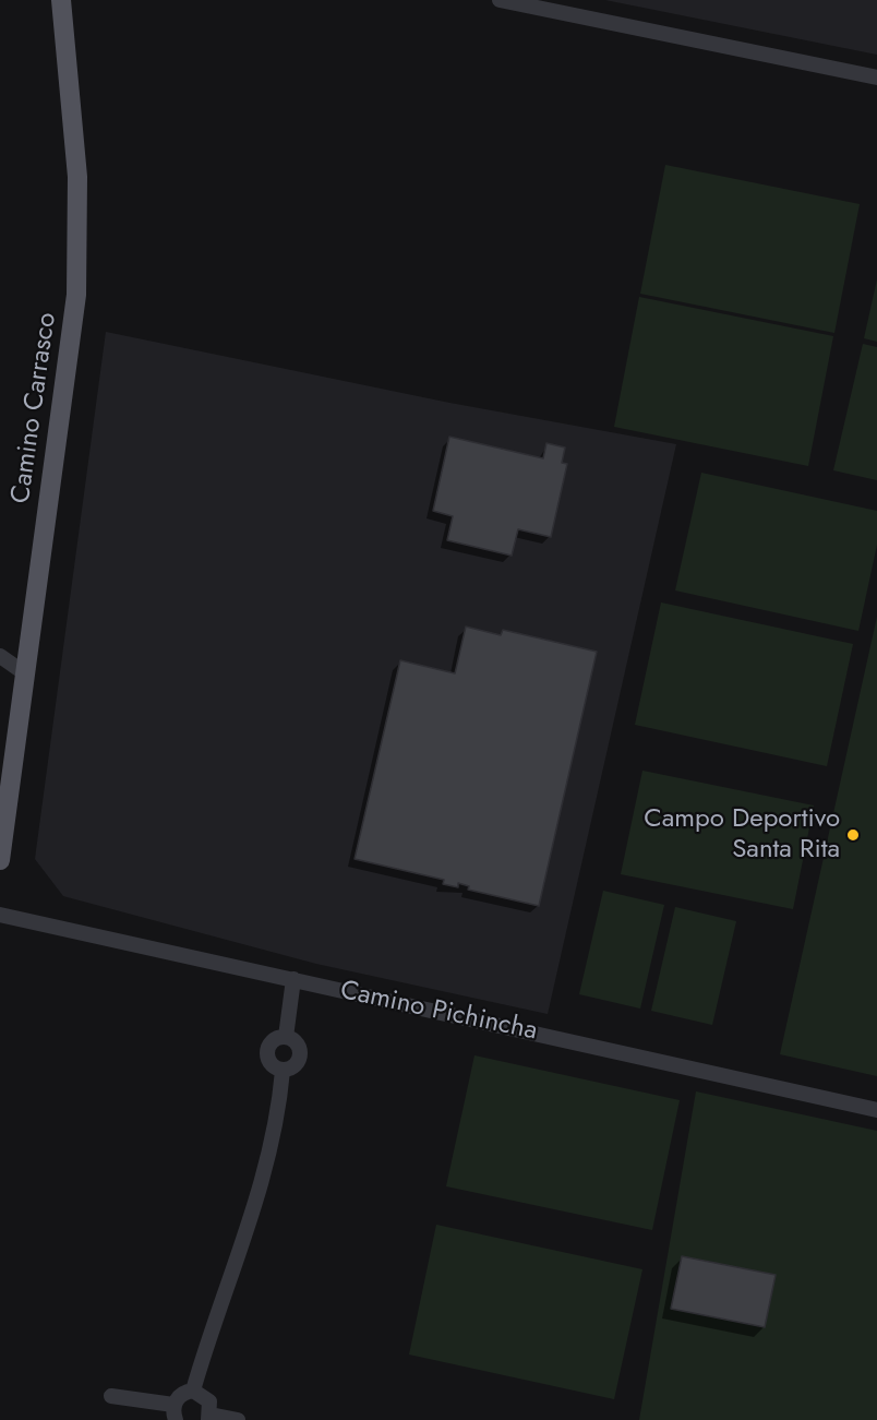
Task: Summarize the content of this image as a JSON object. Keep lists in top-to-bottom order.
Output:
{
  "streets": {
    "main road": ["Camino Carrasco"],
    "street": ["Camino Pichincha"]
  },
  "places": ["Campo Deportivo Santa Rita"]
}
